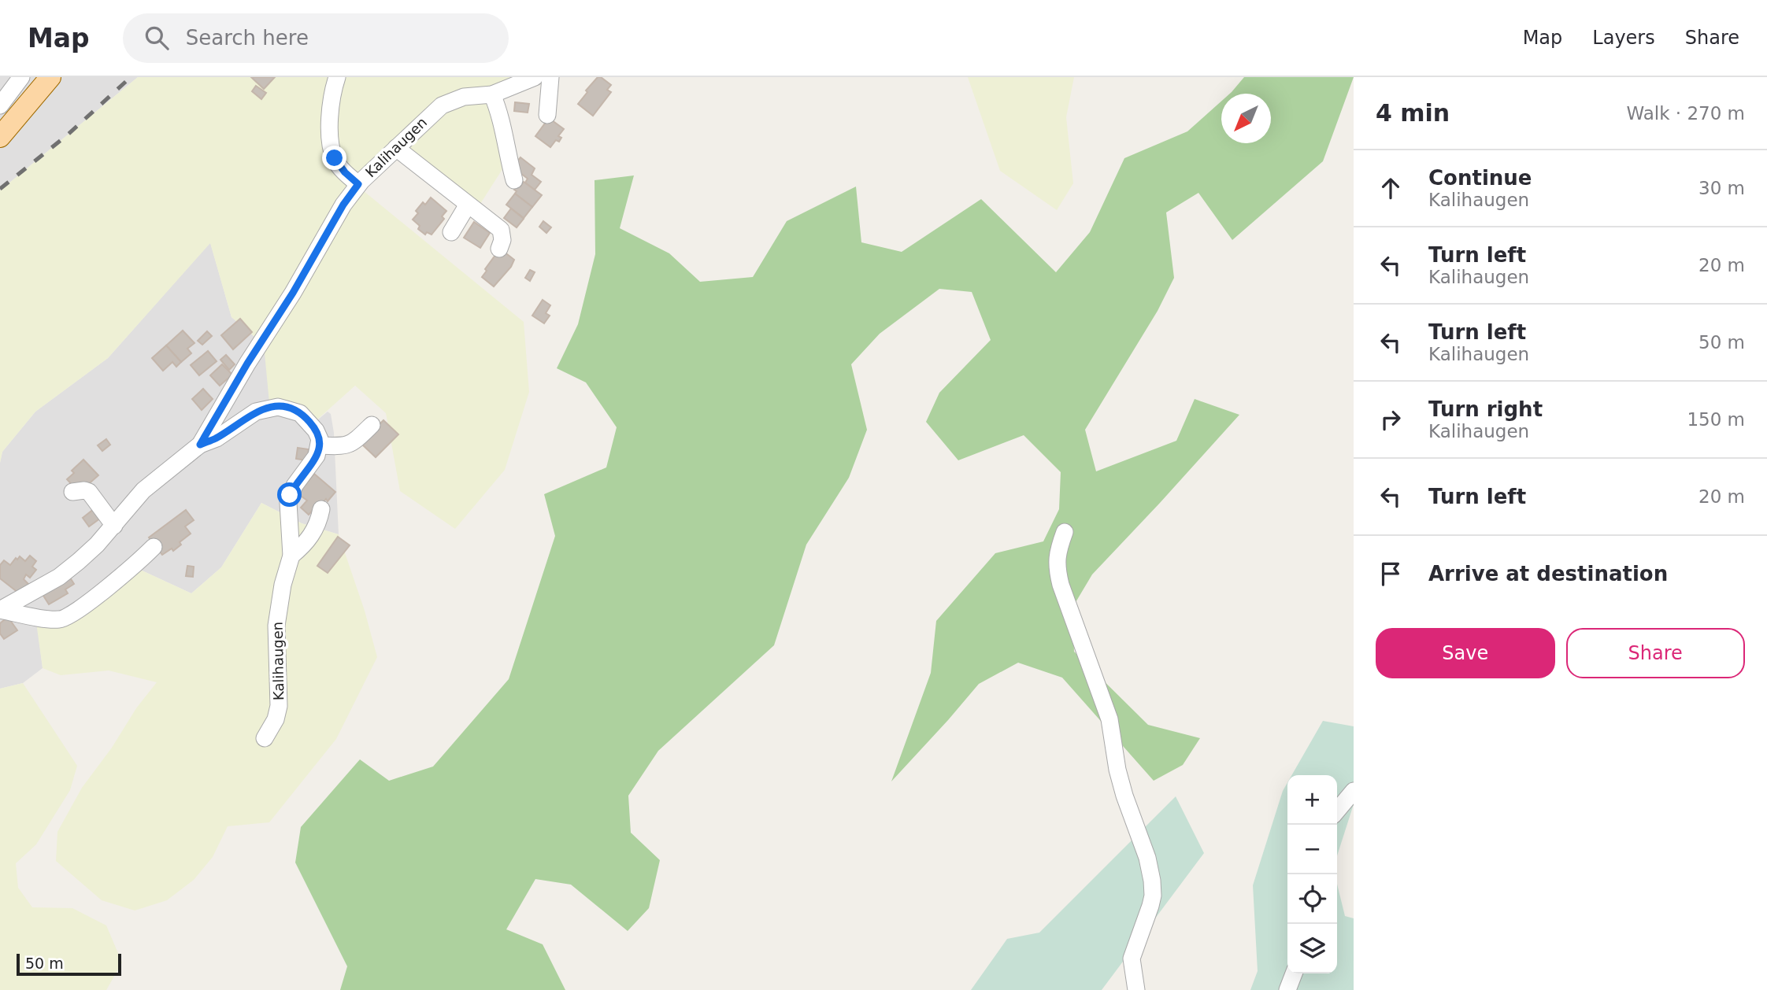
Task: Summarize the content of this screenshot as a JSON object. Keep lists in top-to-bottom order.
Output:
{
  "streets": {
    "street": ["Kalihaugen"]
  },
  "scale_bar": "50 m",
  "north": "bottom left",
  "page": {
    "header": "Map",
    "search": "Search here",
    "nav": ["Map", "Layers", "Share"],
    "heading": ["4 min", "Walk · 270 m"],
    "list": [
      ["Continue", "Kalihaugen", "30 m"],
      ["Turn left", "Kalihaugen", "20 m"],
      ["Turn left", "Kalihaugen", "50 m"],
      ["Turn right", "Kalihaugen", "150 m"],
      ["Turn left", "20 m"],
      "Arrive at destination"
    ],
    "buttons": ["Save", "Share"],
    "map_buttons": ["+", "−"],
    "scale": "50 m"
  }
}
